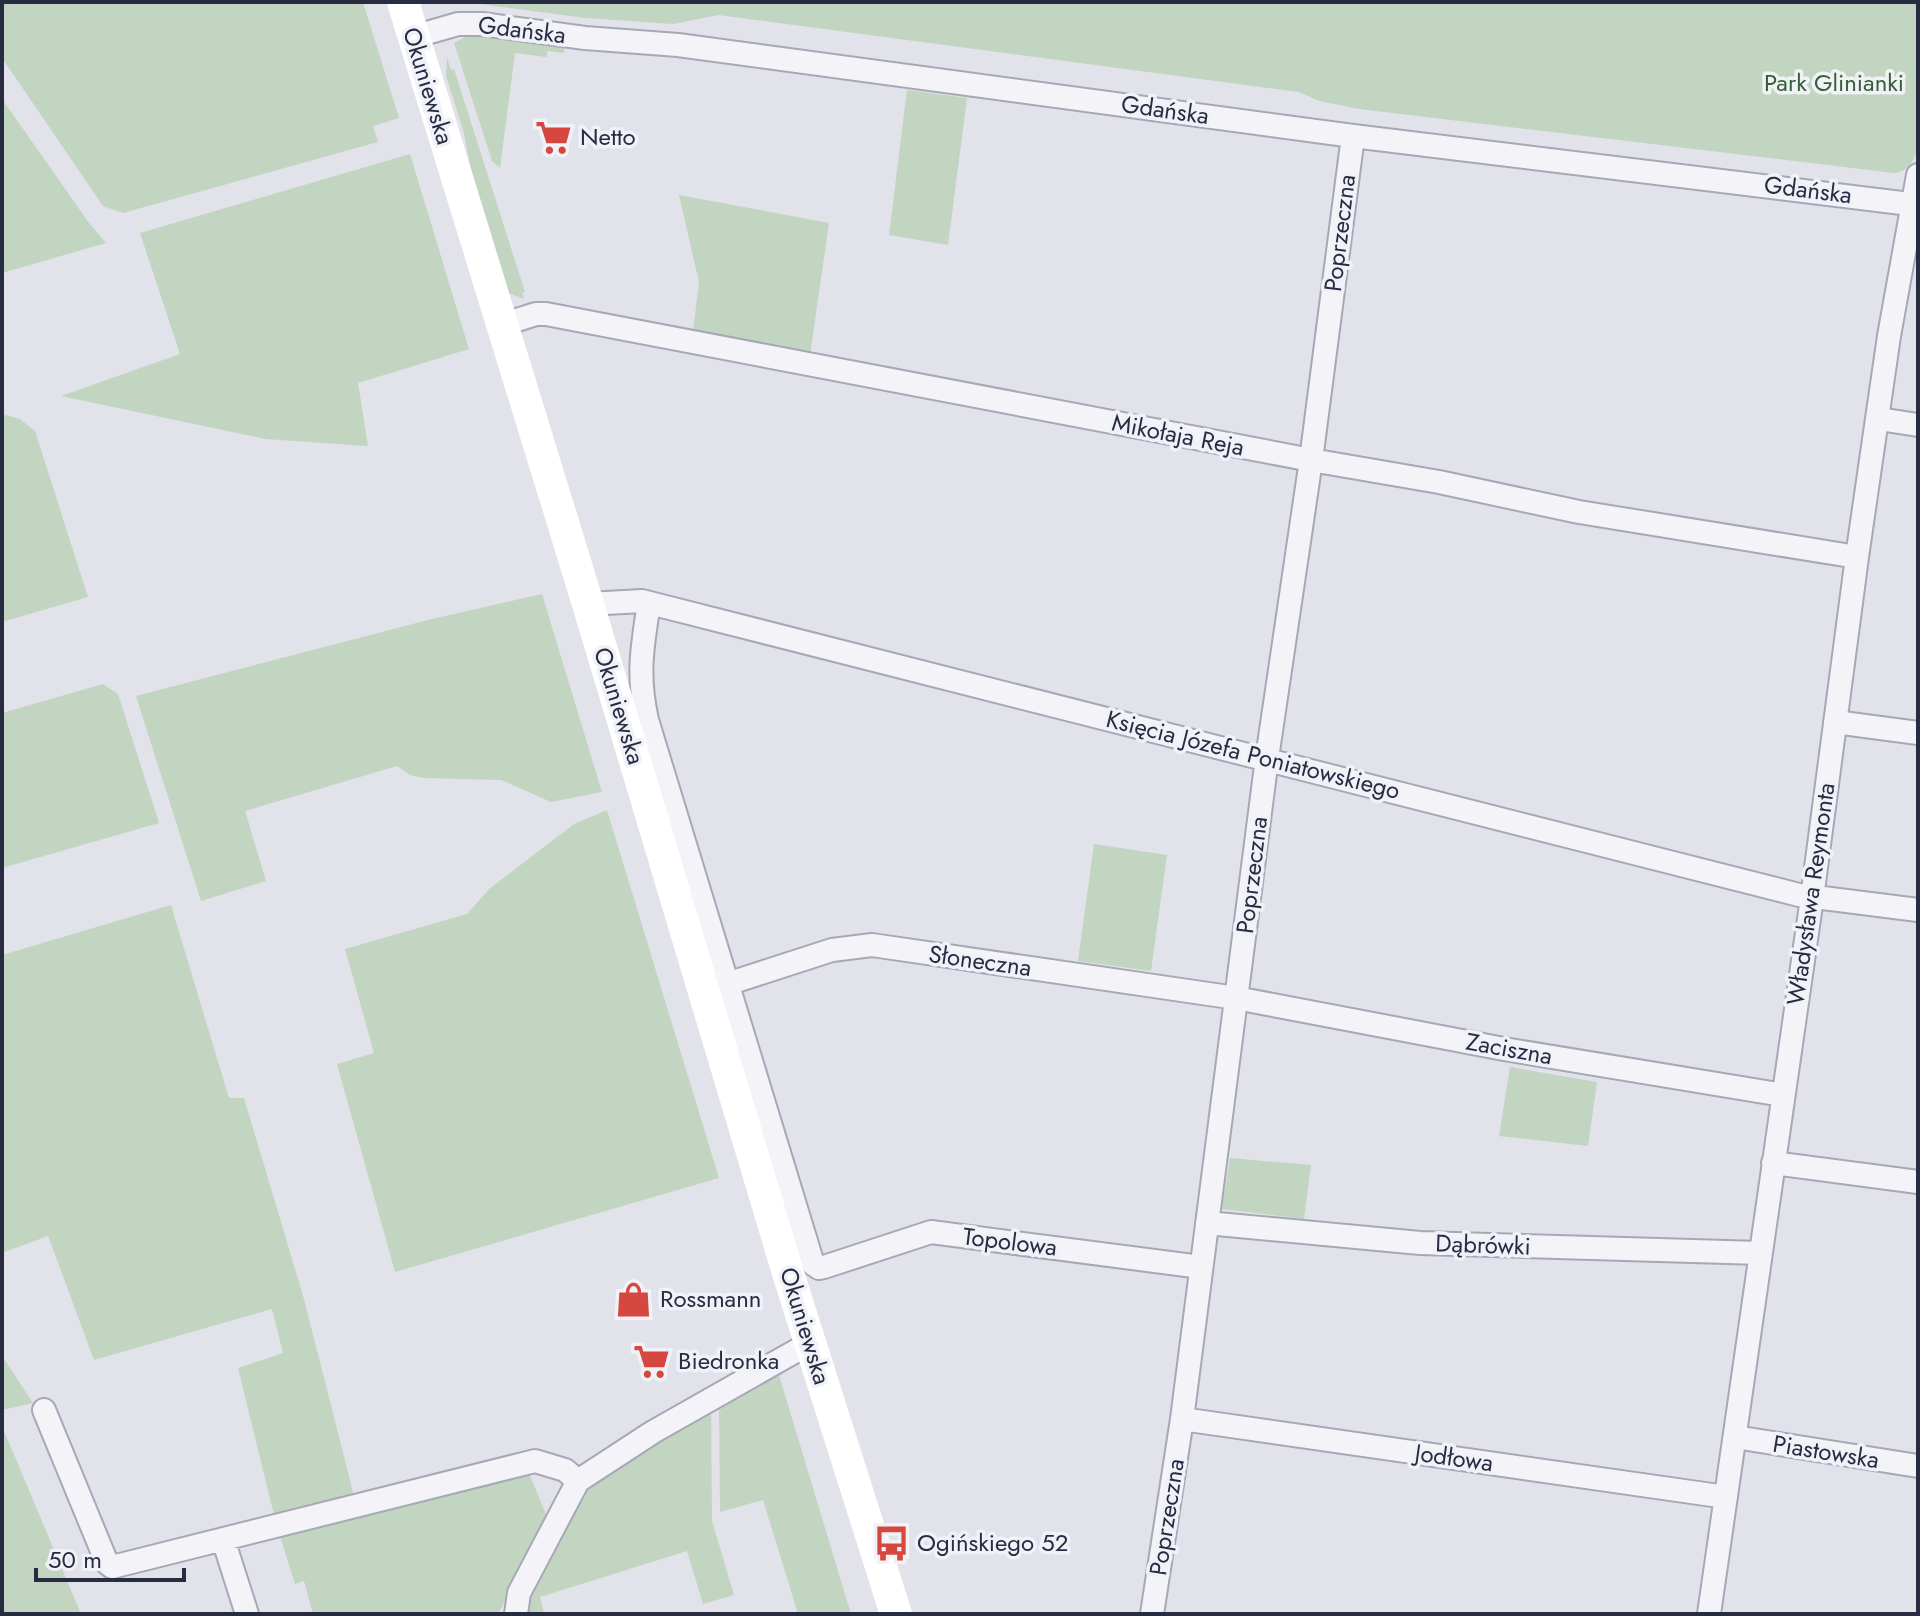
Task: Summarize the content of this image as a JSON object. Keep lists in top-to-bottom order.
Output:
{
  "streets": {
    "main road": ["Okuniewska"],
    "street": [
      "Gdańska",
      "Poprzeczna",
      "Mikołaja Reja",
      "Księcia Józefa Poniatowskiego",
      "Władysława Reymonta",
      "Słoneczna",
      "Zaciszna",
      "Topolowa",
      "Dąbrówki",
      "Piastowska",
      "Jodłowa"
    ]
  },
  "crossings": [
    ["Gdańska", "Okuniewska"],
    ["Gdańska", "Poprzeczna"],
    ["Gdańska", "Władysława Reymonta"],
    ["Okuniewska", "Mikołaja Reja"],
    ["Okuniewska", "Księcia Józefa Poniatowskiego"],
    ["Okuniewska", "Słoneczna"],
    ["Okuniewska", "Topolowa"],
    ["Poprzeczna", "Mikołaja Reja"],
    ["Poprzeczna", "Księcia Józefa Poniatowskiego"],
    ["Poprzeczna", "Słoneczna"],
    ["Poprzeczna", "Zaciszna"],
    ["Poprzeczna", "Topolowa"],
    ["Poprzeczna", "Dąbrówki"],
    ["Poprzeczna", "Jodłowa"],
    ["Mikołaja Reja", "Władysława Reymonta"],
    ["Księcia Józefa Poniatowskiego", "Władysława Reymonta"],
    ["Władysława Reymonta", "Zaciszna"],
    ["Władysława Reymonta", "Dąbrówki"],
    ["Władysława Reymonta", "Piastowska"],
    ["Władysława Reymonta", "Jodłowa"],
    ["Słoneczna", "Zaciszna"]
  ],
  "parks": ["Park Glinianki"],
  "places": {
    "supermarket": ["Netto", "Biedronka"],
    "shop": ["Rossmann"],
    "bus stop": ["Ogińskiego 52"]
  },
  "scale_bar": "50 m"
}
